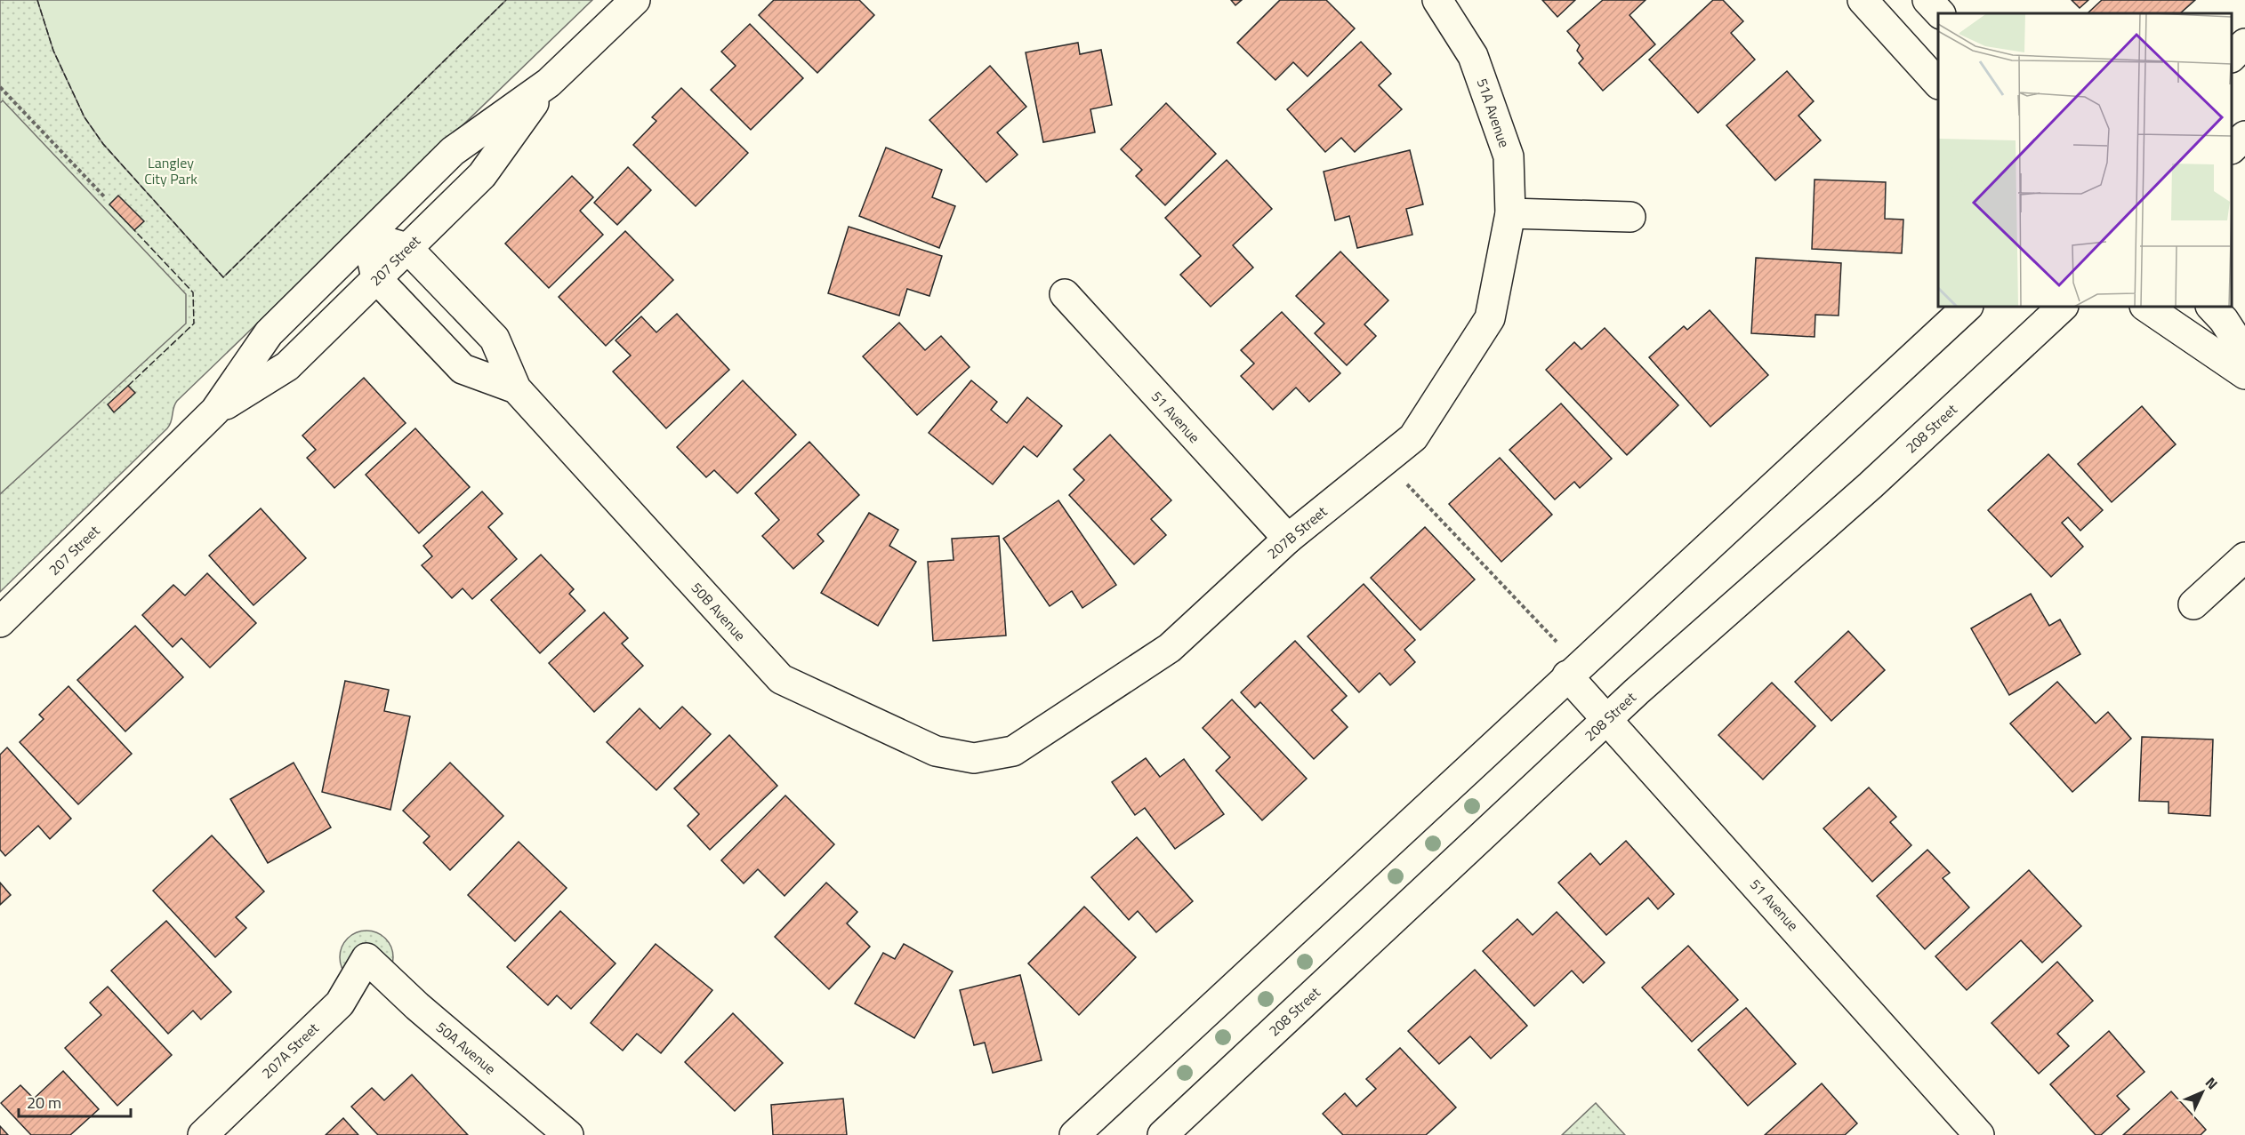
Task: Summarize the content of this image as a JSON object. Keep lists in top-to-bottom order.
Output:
{
  "streets": {
    "street": [
      "51A Avenue",
      "207 Street",
      "51 Avenue",
      "208 Street",
      "207B Street",
      "50B Avenue",
      "50A Avenue",
      "207A Street"
    ]
  },
  "crossings": [
    ["51A Avenue", "207B Street"],
    ["207 Street", "50B Avenue"],
    ["51 Avenue", "208 Street"],
    ["51 Avenue", "207B Street"],
    ["207B Street", "50B Avenue"],
    ["50A Avenue", "207A Street"]
  ],
  "parks": ["Langley City Park"],
  "scale_bar": "20 m",
  "north": "top right"
}
